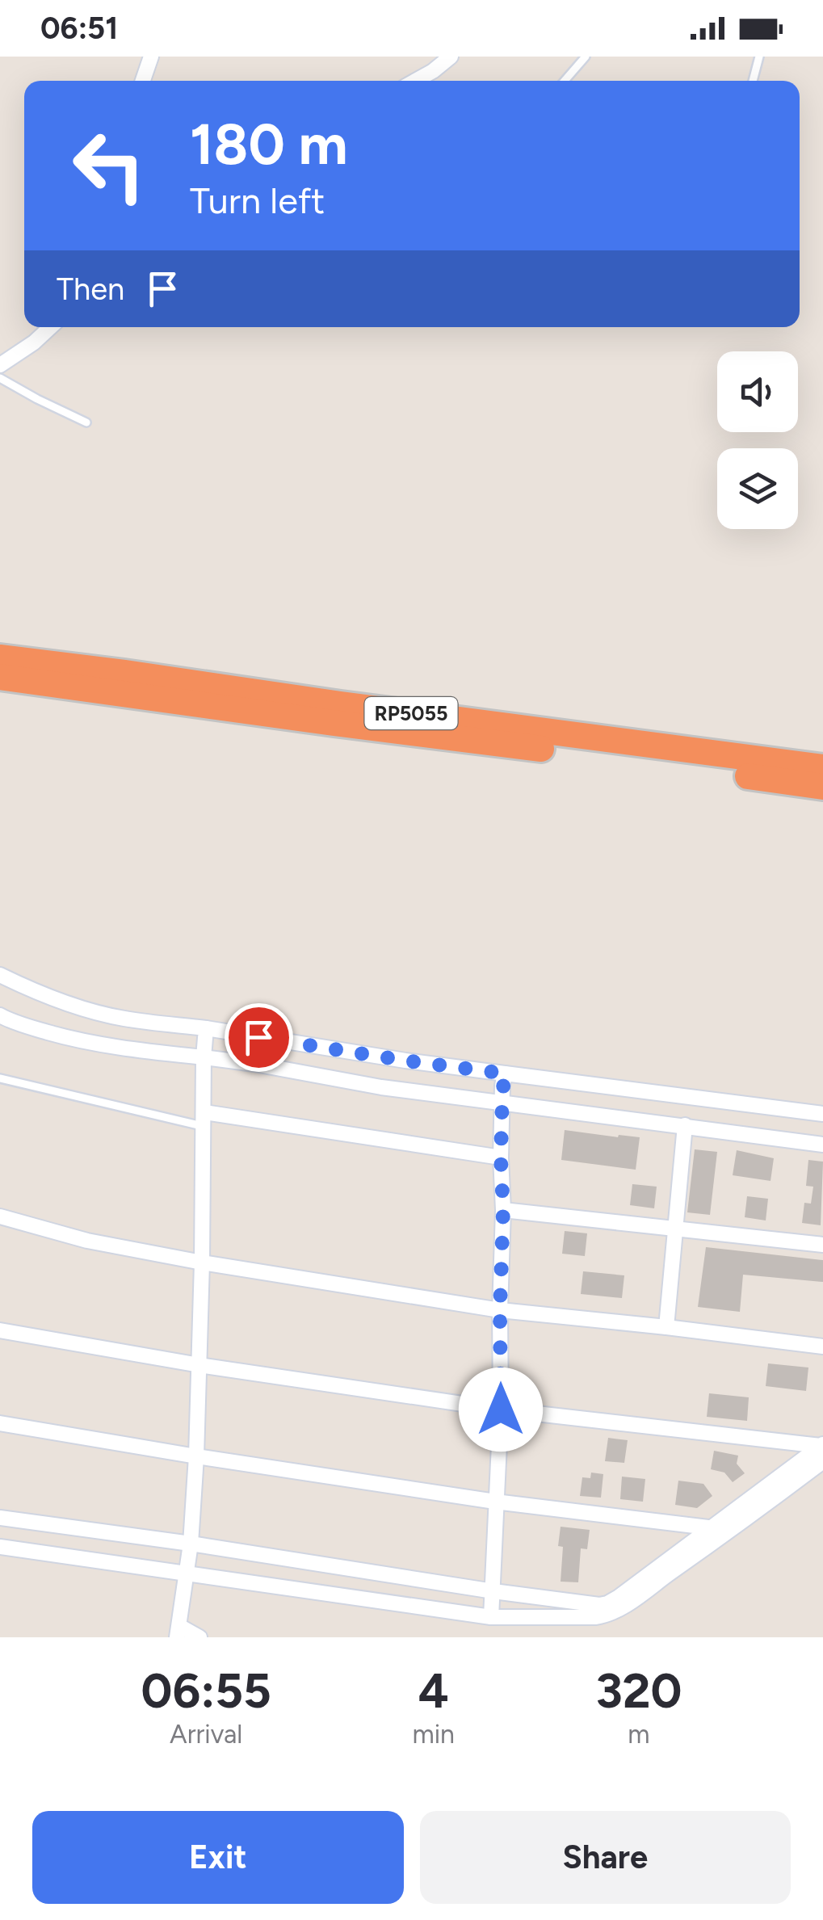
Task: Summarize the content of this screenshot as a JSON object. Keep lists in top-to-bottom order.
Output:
{
  "streets": {
    "highway": ["RP5055"]
  },
  "page": {
    "status": "06:51",
    "turn": ["180 m", "Turn left"],
    "then": "Then",
    "eta": [
      "06:55",
      "Arrival",
      "4",
      "min",
      "320",
      "m"
    ],
    "buttons": ["Exit", "Share"]
  }
}
